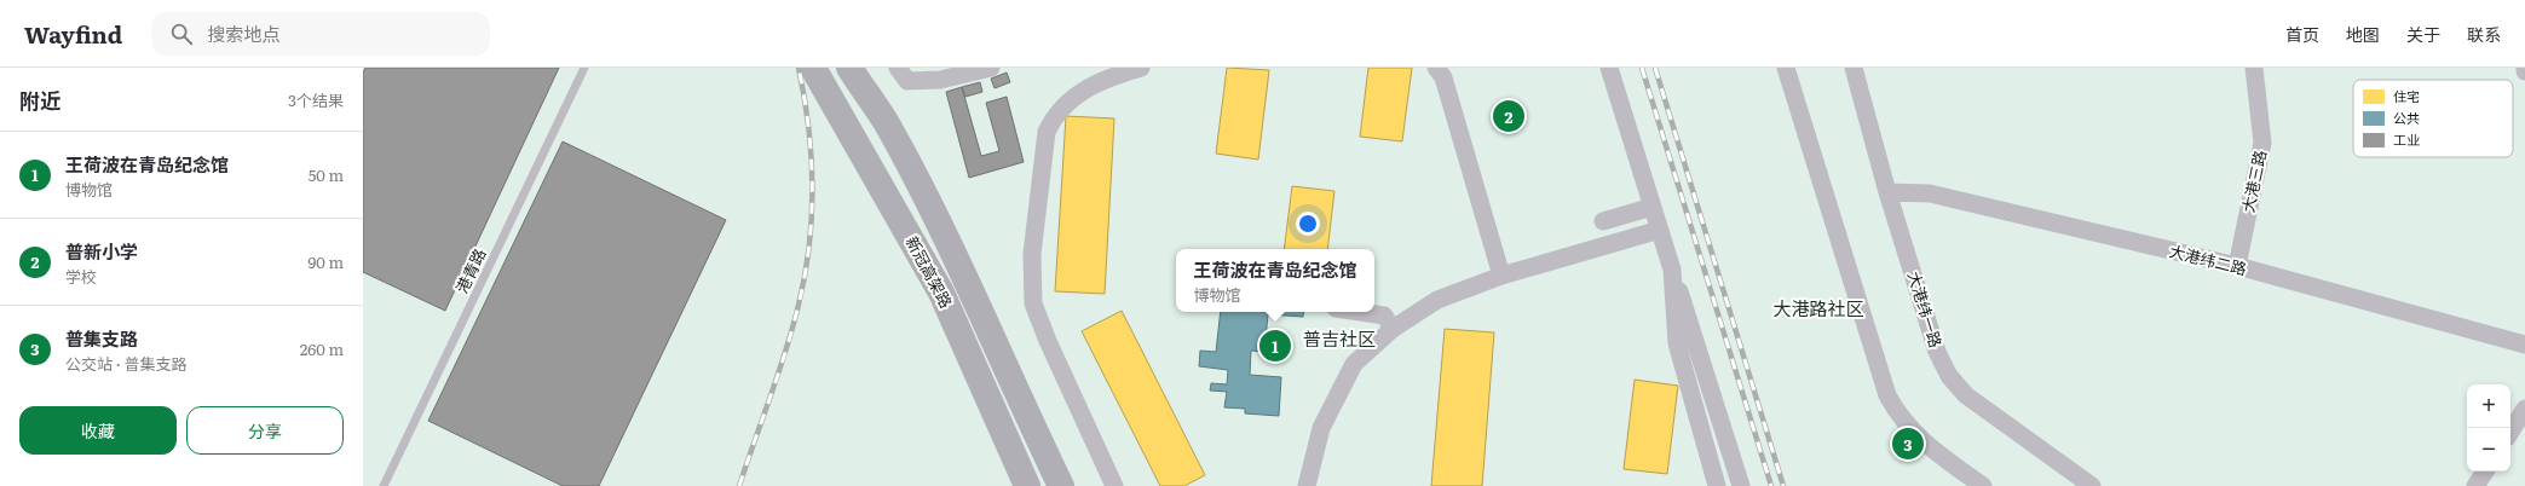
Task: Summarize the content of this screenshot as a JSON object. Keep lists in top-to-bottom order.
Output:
{
  "streets": {
    "highway": ["新冠高架路"],
    "street": ["大港三路", "大港纬二路", "大港纬一路"],
    "lane": ["港青路"]
  },
  "crossings": [
    ["大港三路", "大港纬二路"],
    ["大港纬二路", "大港纬一路"]
  ],
  "districts": ["大港路社区", "普吉社区"],
  "legend": ["住宅", "公共", "工业"],
  "page": {
    "header": "Wayfind",
    "search": "搜索地点",
    "nav": [
      "首页",
      "地图",
      "关于",
      "联系"
    ],
    "heading": ["附近", "3个结果"],
    "pins": ["2", "1", "3"],
    "list": [
      {
        "mark": "1",
        "name": "王荷波在青岛纪念馆",
        "note": "博物馆",
        "value": "50 m"
      },
      {
        "mark": "2",
        "name": "普新小学",
        "note": "学校",
        "value": "90 m"
      },
      {
        "mark": "3",
        "name": "普集支路",
        "note": "公交站 · 普集支路",
        "value": "260 m"
      }
    ],
    "popup": ["王荷波在青岛纪念馆", "博物馆"],
    "map_buttons": ["+", "−"],
    "buttons": ["收藏", "分享"]
  }
}
